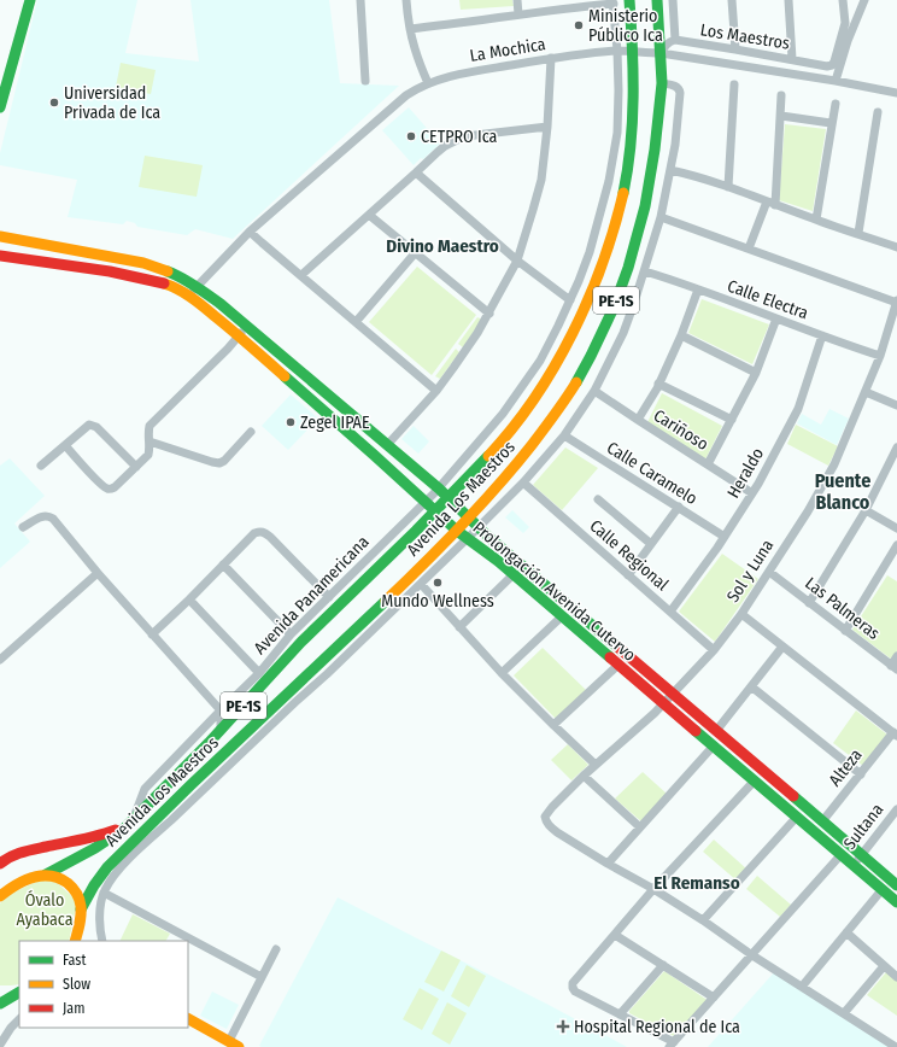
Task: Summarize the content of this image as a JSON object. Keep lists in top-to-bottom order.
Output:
{
  "streets": {
    "main road": ["PE-1S", "Avenida Los Maestros", "Prolongación Avenida Cutervo"],
    "street": [
      "Los Maestros",
      "La Mochica",
      "Calle Electra",
      "Cariñoso",
      "Calle Caramelo",
      "Heraldo",
      "Calle Regional",
      "Sol y Luna",
      "Avenida Panamericana",
      "Las Palmeras",
      "Alteza",
      "Sultana"
    ]
  },
  "crossings": [
    ["Los Maestros", "La Mochica"],
    ["Los Maestros", "Avenida Los Maestros"],
    ["La Mochica", "Avenida Los Maestros"],
    ["La Mochica", "Prolongación Avenida Cutervo"],
    ["La Mochica", "Avenida Panamericana"],
    ["Calle Electra", "Heraldo"],
    ["Calle Electra", "Sol y Luna"],
    ["PE-1S", "Avenida Los Maestros"],
    ["Cariñoso", "Heraldo"],
    ["Calle Caramelo", "Heraldo"],
    ["Heraldo", "Calle Regional"],
    ["Avenida Los Maestros", "Prolongación Avenida Cutervo"],
    ["Avenida Los Maestros", "Avenida Panamericana"],
    ["Calle Regional", "Sol y Luna"],
    ["Sol y Luna", "Prolongación Avenida Cutervo"],
    ["Sol y Luna", "Las Palmeras"],
    ["Prolongación Avenida Cutervo", "Avenida Panamericana"],
    ["Prolongación Avenida Cutervo", "Alteza"],
    ["Prolongación Avenida Cutervo", "Sultana"]
  ],
  "districts": ["Divino Maestro", "Puente Blanco", "El Remanso"],
  "parks": ["Óvalo Ayabaca"],
  "places": {
    "other": [
      "Ministerio Público Ica",
      "Universidad Privada de Ica",
      "CETPRO Ica",
      "Zegel IPAE",
      "Mundo Wellness"
    ],
    "health": ["Hospital Regional de Ica"]
  },
  "legend": ["Fast", "Slow", "Jam"]
}
